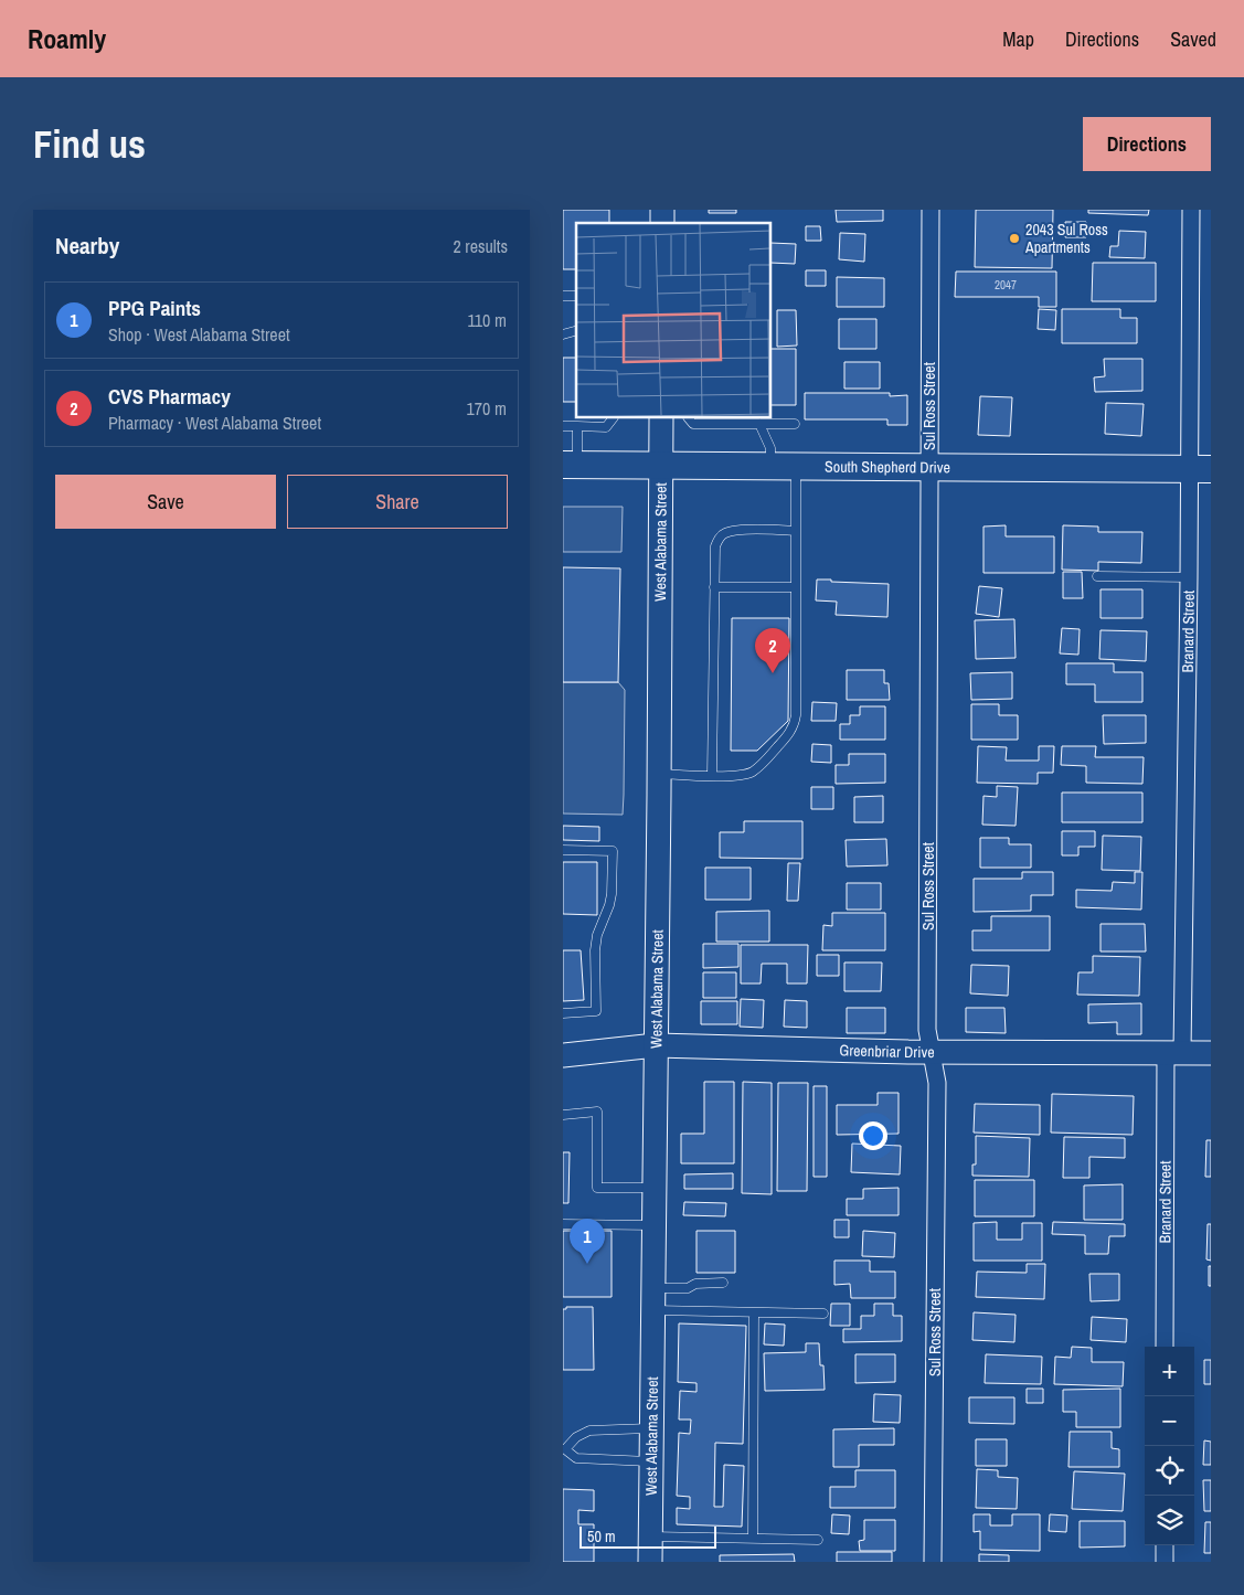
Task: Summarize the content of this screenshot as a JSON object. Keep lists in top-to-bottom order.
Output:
{
  "streets": {
    "main road": ["South Shepherd Drive"],
    "street": [
      "Sul Ross Street",
      "West Alabama Street",
      "Branard Street",
      "Greenbriar Drive"
    ]
  },
  "crossings": [
    ["Sul Ross Street", "South Shepherd Drive"],
    ["Sul Ross Street", "Greenbriar Drive"],
    ["South Shepherd Drive", "West Alabama Street"],
    ["South Shepherd Drive", "Branard Street"],
    ["West Alabama Street", "Greenbriar Drive"],
    ["Branard Street", "Greenbriar Drive"]
  ],
  "places": ["2043 Sul Ross Apartments"],
  "house_numbers": ["2047"],
  "scale_bar": "50 m",
  "page": {
    "header": "Roamly",
    "nav": ["Map", "Directions", "Saved"],
    "buttons": [
      "Directions",
      ["Save", "Share"]
    ],
    "title": "Find us",
    "heading": ["Nearby", "2 results"],
    "list": [
      {
        "mark": "1",
        "name": "PPG Paints",
        "note": "Shop · West Alabama Street",
        "value": "110 m"
      },
      {
        "mark": "2",
        "name": "CVS Pharmacy",
        "note": "Pharmacy · West Alabama Street",
        "value": "170 m"
      }
    ],
    "pins": ["2", "1"],
    "map_buttons": ["+", "−"],
    "scale": "50 m"
  }
}
